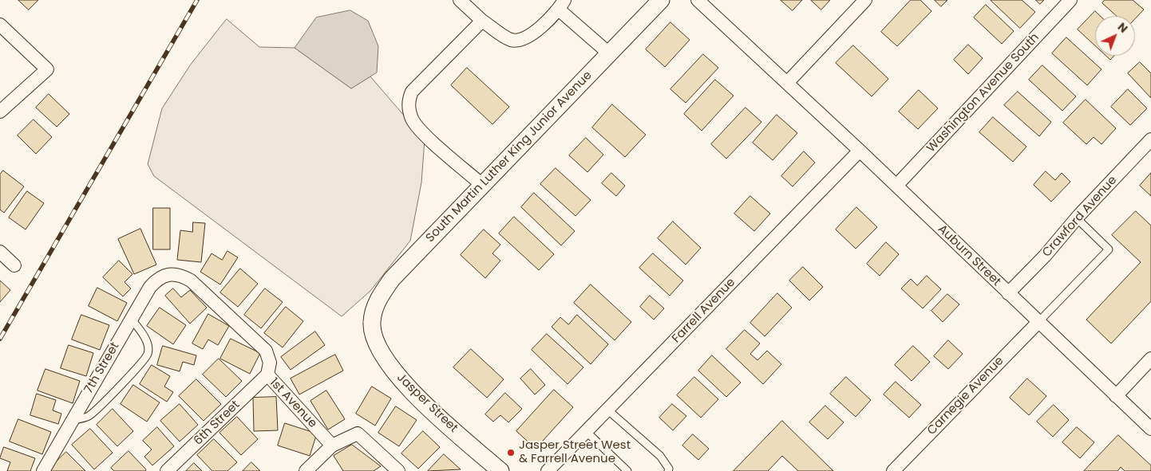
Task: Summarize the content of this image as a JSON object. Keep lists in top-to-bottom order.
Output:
{
  "streets": {
    "street": [
      "Washington Avenue South",
      "South Martin Luther King Junior Avenue",
      "Crawford Avenue",
      "Auburn Street",
      "Farrell Avenue",
      "7th Street",
      "Carnegie Avenue",
      "1st Avenue",
      "Jasper Street",
      "6th Street"
    ]
  },
  "crossings": [
    ["Washington Avenue South", "Auburn Street"],
    ["South Martin Luther King Junior Avenue", "Jasper Street"],
    ["Crawford Avenue", "Auburn Street"],
    ["Auburn Street", "Farrell Avenue"],
    ["Auburn Street", "Carnegie Avenue"],
    ["7th Street", "1st Avenue"],
    ["1st Avenue", "6th Street"]
  ],
  "places": ["Jasper Street West & Farrell Avenue"],
  "north": "top right"
}
